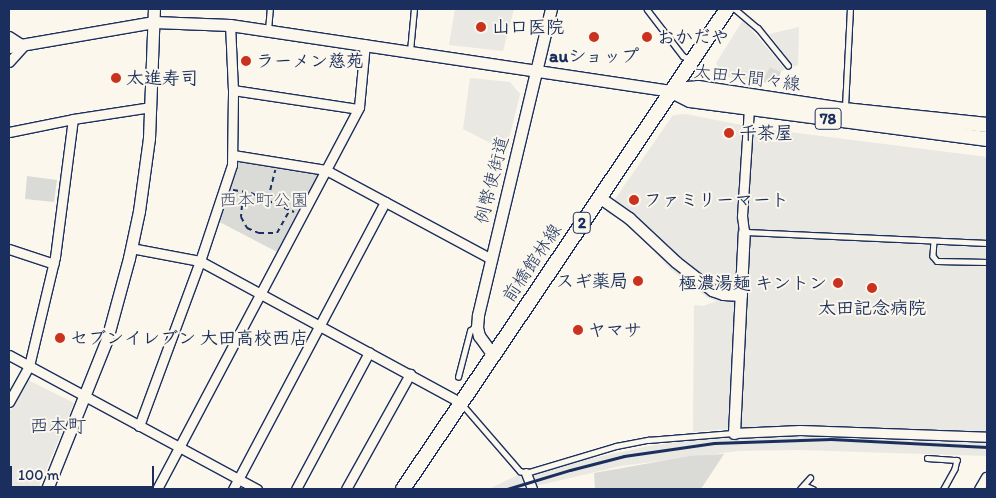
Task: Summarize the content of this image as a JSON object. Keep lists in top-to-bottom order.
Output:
{
  "streets": {
    "main road": [
      "太田大間々線",
      "78",
      "2",
      "前橋館林線"
    ],
    "street": ["例幣使街道"]
  },
  "crossings": [
    ["太田大間々線", "前橋館林線"]
  ],
  "districts": ["西本町"],
  "parks": ["西本町公園"],
  "places": [
    "山口医院",
    "auショップ",
    "おかだや",
    "ラーメン慈苑",
    "太進寿司",
    "千茶屋",
    "ファミリーマート",
    "スギ薬局",
    "極濃湯麺 キントン",
    "太田記念病院",
    "ヤマサ",
    "セブンイレブン 大田高校西店"
  ],
  "scale_bar": "100 m"
}
